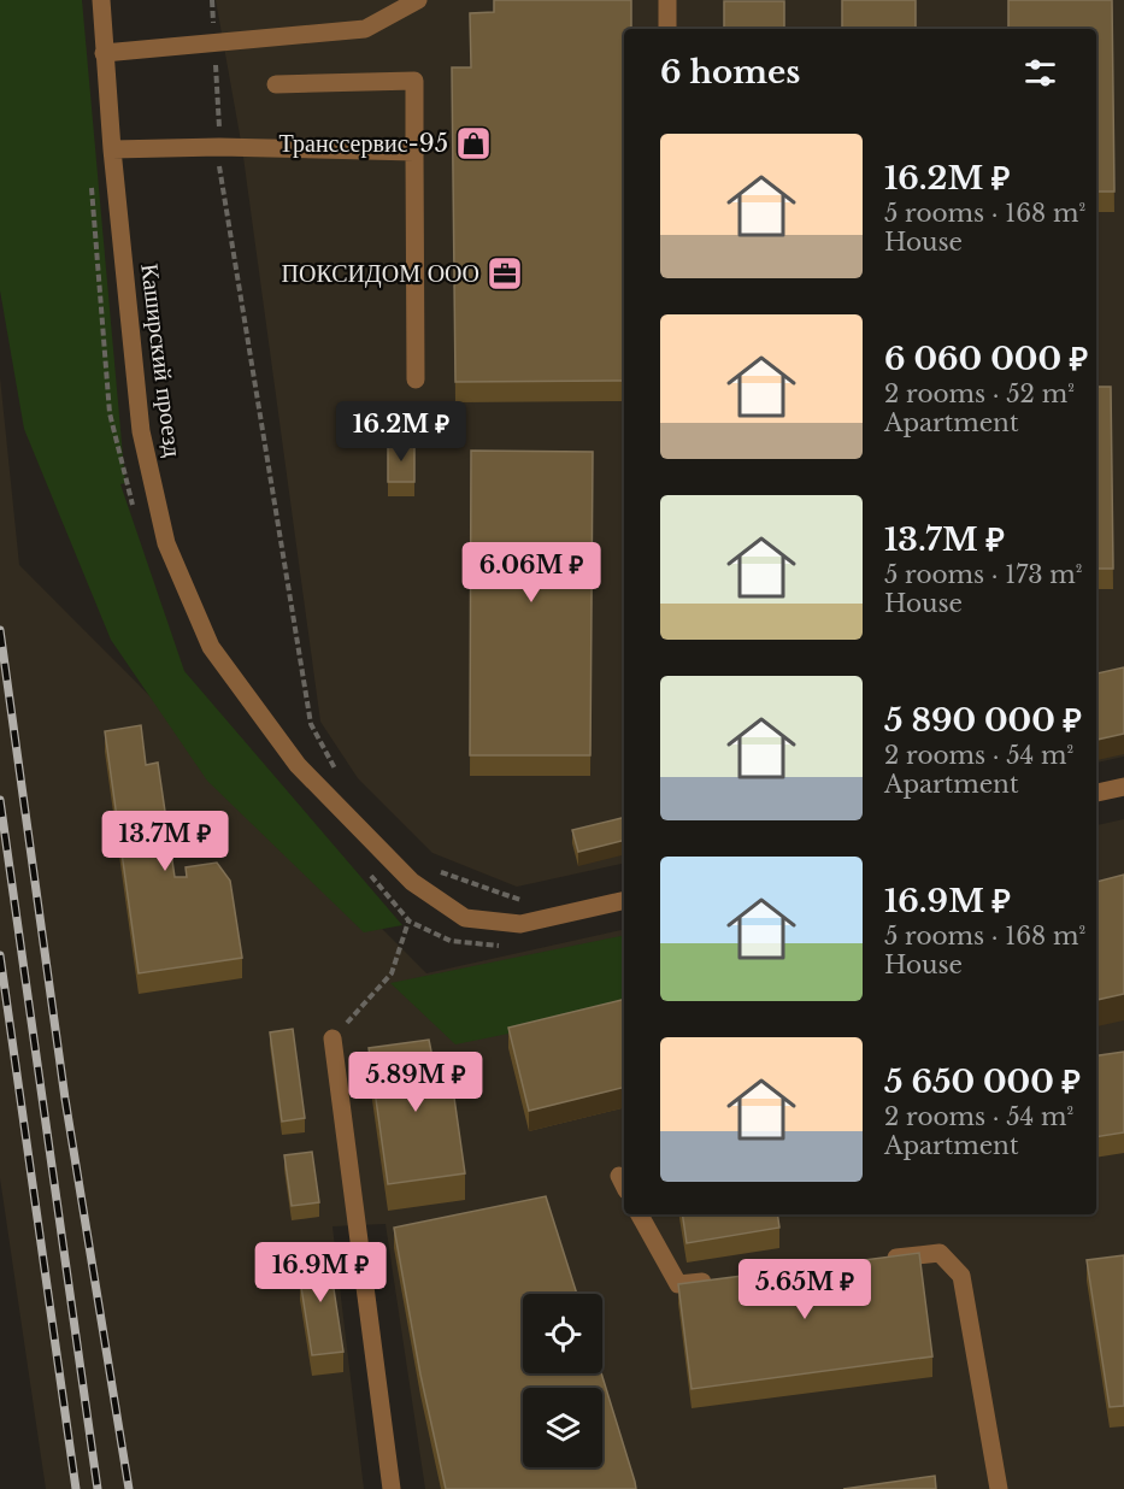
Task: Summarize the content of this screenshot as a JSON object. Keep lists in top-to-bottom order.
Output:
{
  "streets": {
    "street": ["Каширский проезд"]
  },
  "places": {
    "shop": ["Транссервис-95"],
    "office": ["ПОКСИДОМ ООО"]
  },
  "page": {
    "heading": "6 homes",
    "list": [
      {
        "name": "16.2M ₽",
        "note": "5 rooms · 168 m² · House"
      },
      {
        "name": "6 060 000 ₽",
        "note": "2 rooms · 52 m² · Apartment"
      },
      {
        "name": "13.7M ₽",
        "note": "5 rooms · 173 m² · House"
      },
      {
        "name": "5 890 000 ₽",
        "note": "2 rooms · 54 m² · Apartment"
      },
      {
        "name": "16.9M ₽",
        "note": "5 rooms · 168 m² · House"
      },
      {
        "name": "5 650 000 ₽",
        "note": "2 rooms · 54 m² · Apartment"
      }
    ],
    "price": [
      "16.2M ₽",
      "6.06M ₽",
      "13.7M ₽",
      "5.89M ₽",
      "16.9M ₽",
      "5.65M ₽"
    ]
  }
}
